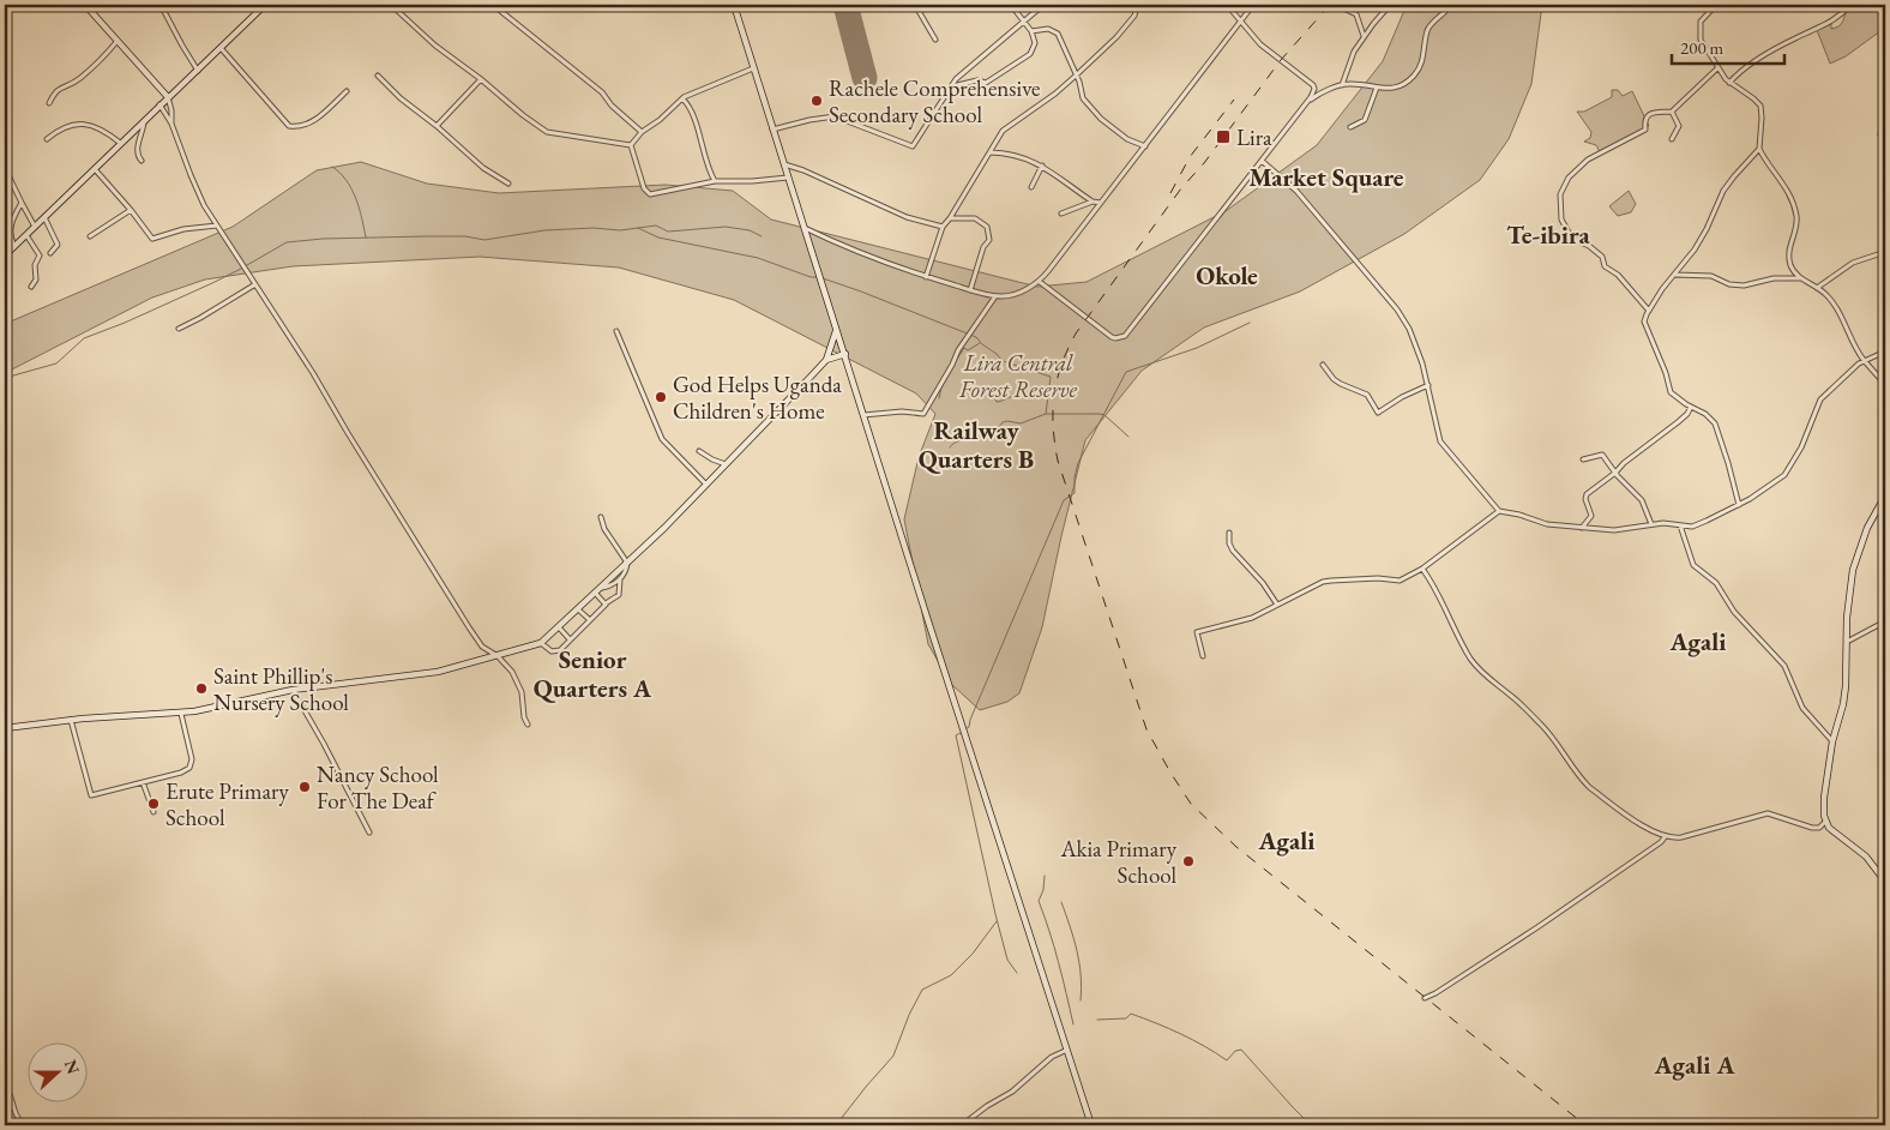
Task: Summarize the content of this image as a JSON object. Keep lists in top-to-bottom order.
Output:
{
  "districts": [
    "Market Square",
    "Te-ibira",
    "Okole",
    "Railway Quarters B",
    "Agali",
    "Senior Quarters A",
    "Agali",
    "Agali A"
  ],
  "parks": ["Lira Central Forest Reserve"],
  "places": {
    "other": [
      "Rachele Comprehensive Secondary School",
      "God Helps Uganda Children's Home",
      "Saint Phillip's Nursery School",
      "Nancy School For The Deaf",
      "Erute Primary School",
      "Akia Primary School"
    ],
    "transit": ["Lira"]
  },
  "scale_bar": "200 m",
  "north": "right"
}
